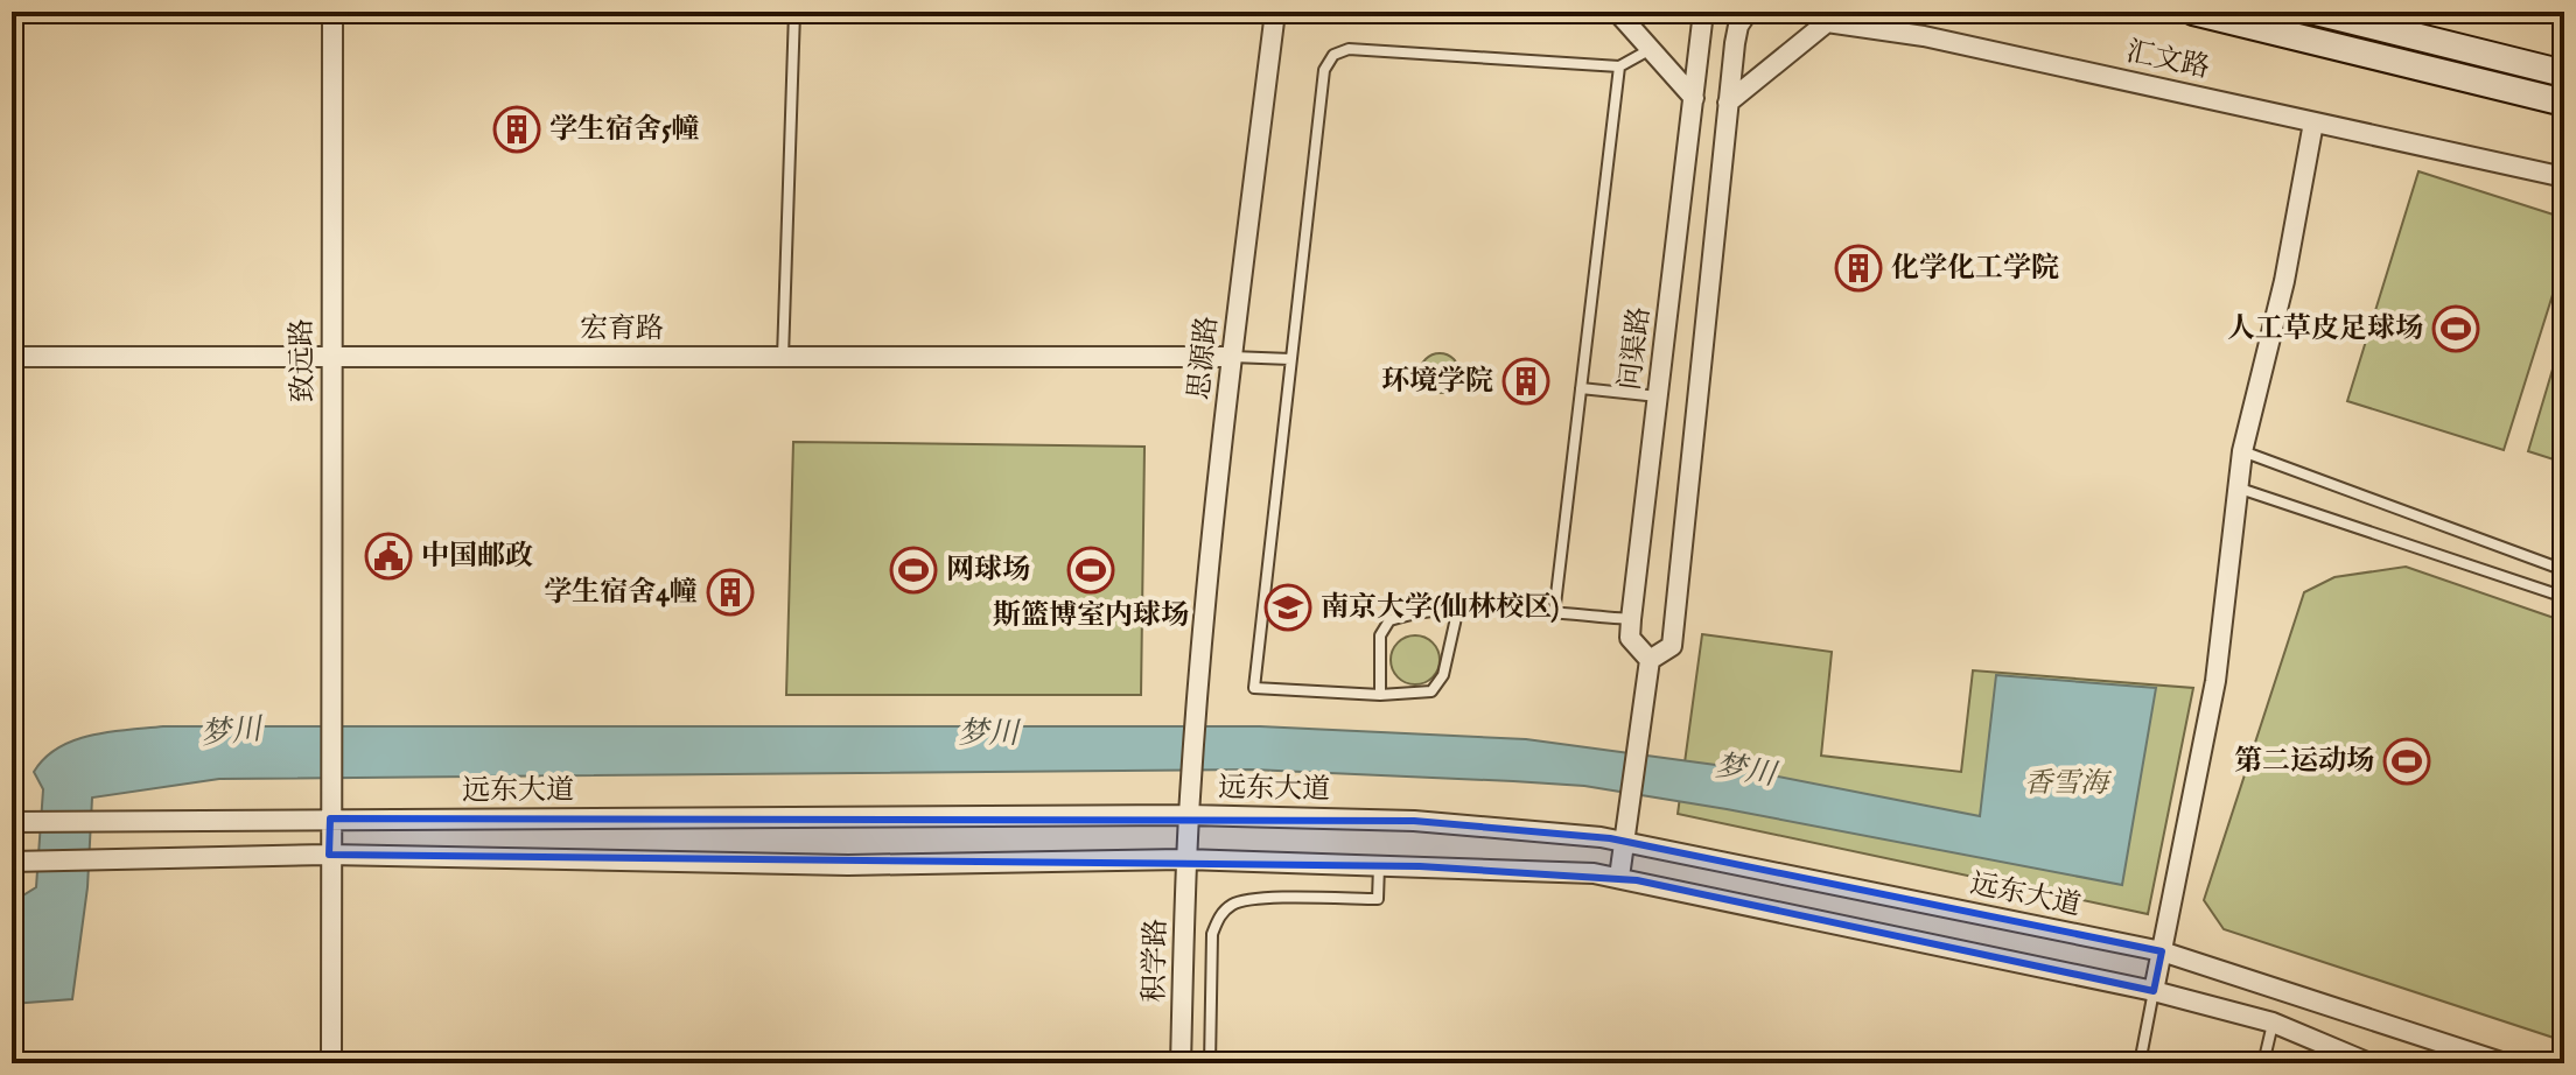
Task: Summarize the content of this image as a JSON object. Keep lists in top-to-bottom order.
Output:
{
  "streets": {
    "street": [
      "汇文路",
      "宏育路",
      "问渠路",
      "思源路",
      "致远路",
      "远东大道",
      "积学路"
    ]
  },
  "crossings": [
    ["宏育路", "思源路"],
    ["宏育路", "致远路"],
    ["思源路", "积学路"],
    ["致远路", "远东大道"],
    ["远东大道", "积学路"]
  ],
  "water": ["梦川"],
  "parks": ["香雪海"],
  "places": {
    "building": [
      "学生宿舍5幢",
      "化学化工学院",
      "环境学院",
      "学生宿舍4幢"
    ],
    "sports": [
      "人工草皮足球场",
      "网球场",
      "斯篮博室内球场",
      "第二运动场"
    ],
    "public building": ["中国邮政"],
    "school or university": ["南京大学(仙林校区)"]
  }
}
